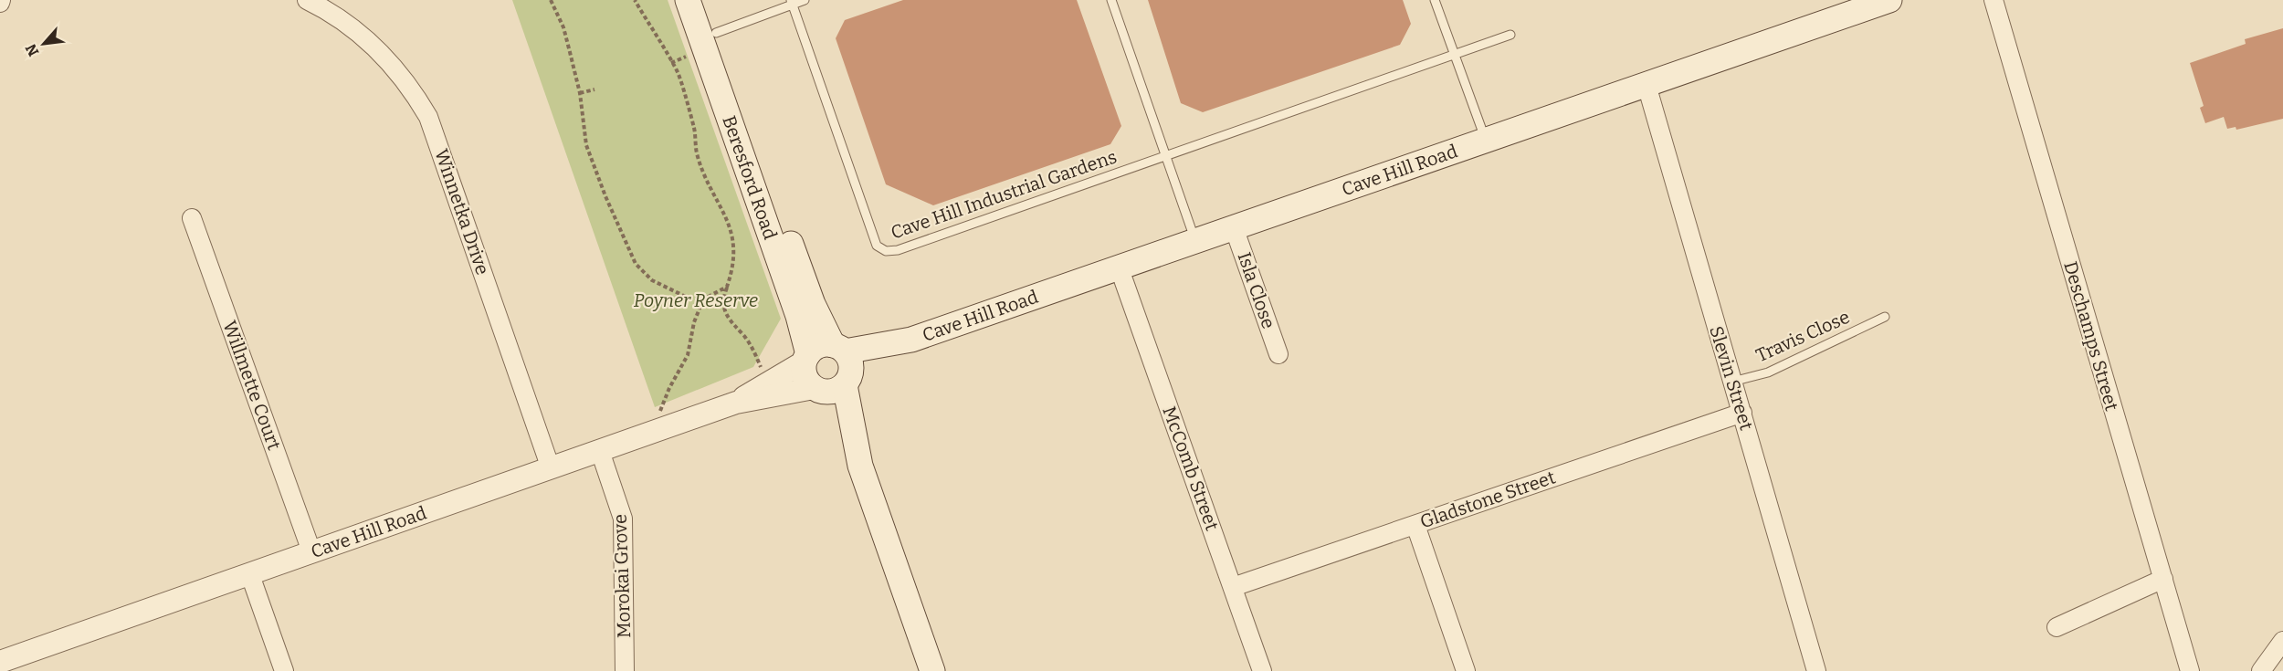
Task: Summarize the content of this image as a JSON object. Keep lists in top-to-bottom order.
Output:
{
  "streets": {
    "main road": ["Cave Hill Road", "Beresford Road"],
    "street": [
      "Winnetka Drive",
      "Isla Close",
      "Deschamps Street",
      "Slevin Street",
      "Willmette Court",
      "McComb Street",
      "Gladstone Street",
      "Morokai Grove"
    ],
    "lane": ["Cave Hill Industrial Gardens", "Travis Close"]
  },
  "crossings": [
    ["Cave Hill Road", "Beresford Road"],
    ["Cave Hill Road", "Winnetka Drive"],
    ["Cave Hill Road", "Isla Close"],
    ["Cave Hill Road", "Slevin Street"],
    ["Cave Hill Road", "Willmette Court"],
    ["Cave Hill Road", "McComb Street"],
    ["Cave Hill Road", "Morokai Grove"],
    ["Travis Close", "Slevin Street"],
    ["Slevin Street", "Gladstone Street"],
    ["McComb Street", "Gladstone Street"]
  ],
  "parks": ["Poyner Reserve"],
  "north": "bottom left"
}
